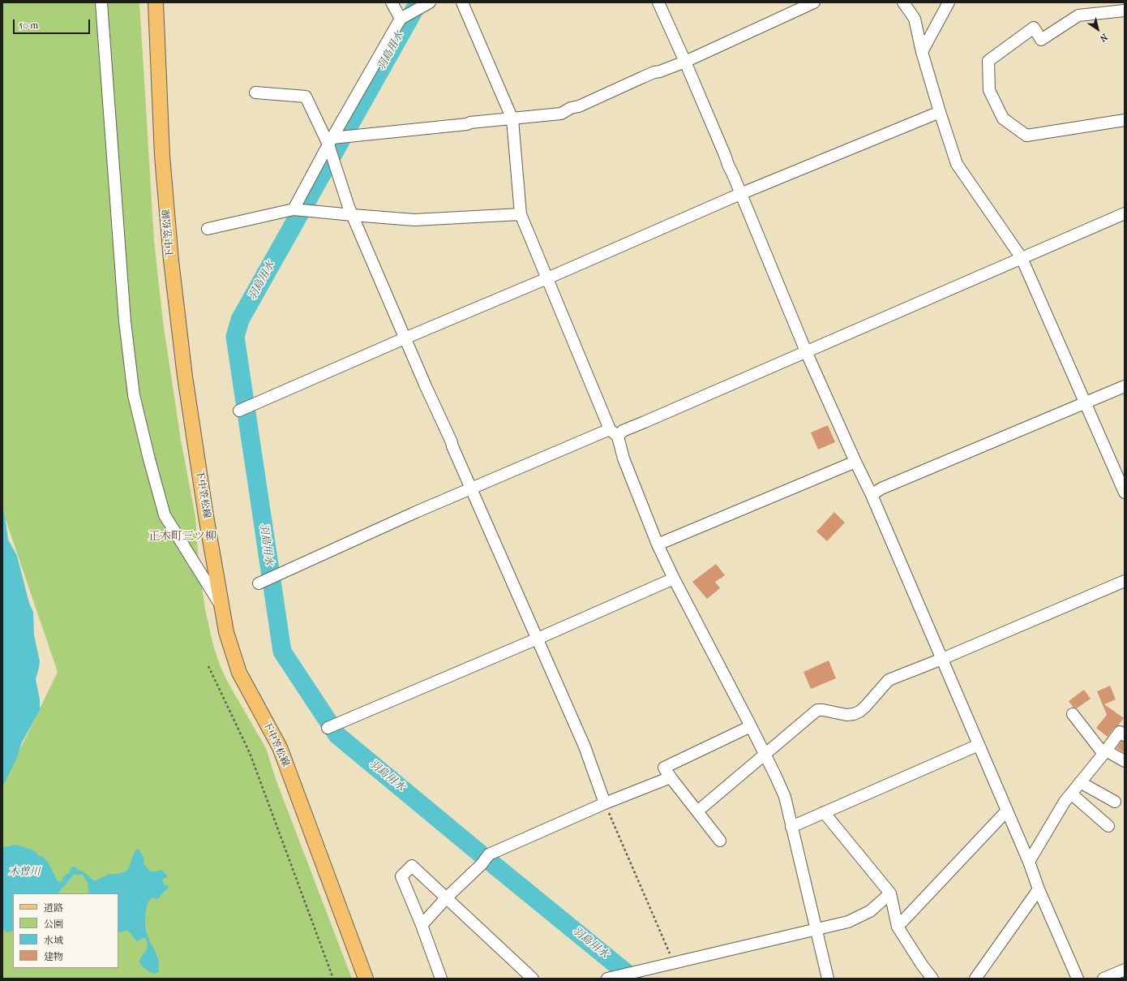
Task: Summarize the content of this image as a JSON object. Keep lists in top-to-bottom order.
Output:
{
  "streets": {
    "main road": ["下中笠松線"]
  },
  "districts": ["正木町三ツ柳"],
  "water": ["羽島用水", "木曽川"],
  "legend": [
    "道路",
    "公園",
    "水域",
    "建物"
  ],
  "scale_bar": "50 m",
  "north": "bottom right"
}
